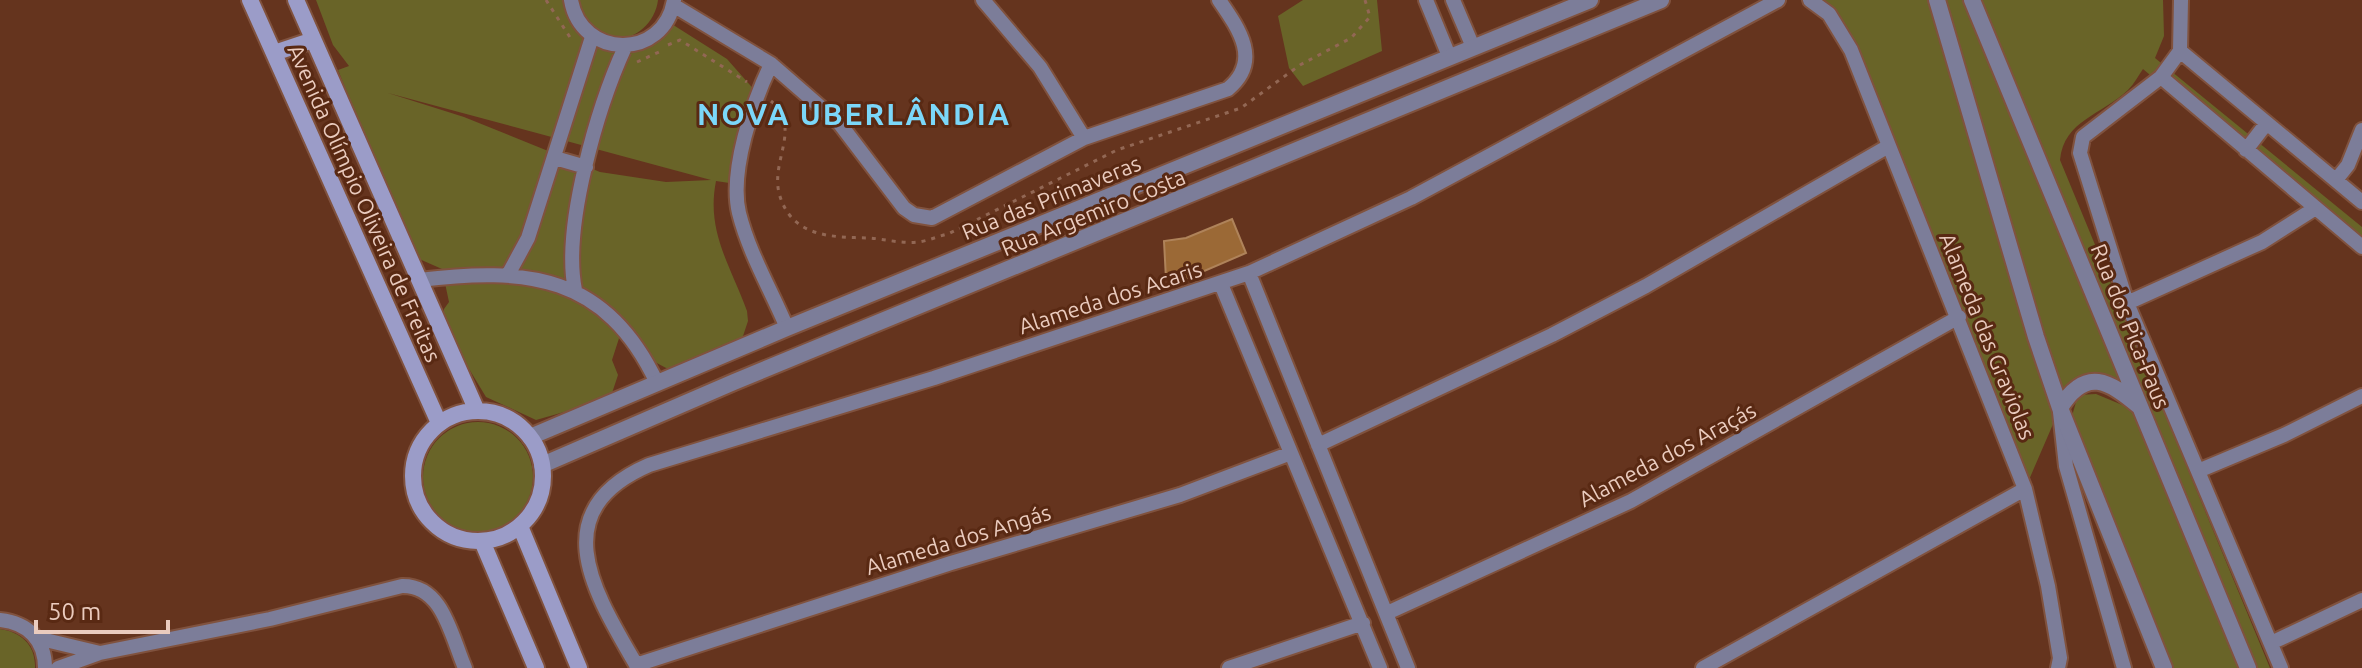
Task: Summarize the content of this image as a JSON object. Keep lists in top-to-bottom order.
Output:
{
  "streets": {
    "main road": ["Avenida Olímpio Oliveira de Freitas"],
    "street": [
      "Rua das Primaveras",
      "Rua Argemiro Costa",
      "Alameda dos Acaris",
      "Rua dos Pica-Paus",
      "Alameda das Graviolas",
      "Alameda dos Araçás",
      "Alameda dos Angás"
    ]
  },
  "crossings": [
    ["Rua das Primaveras", "Avenida Olímpio Oliveira de Freitas"],
    ["Rua das Primaveras", "Rua Argemiro Costa"],
    ["Avenida Olímpio Oliveira de Freitas", "Rua Argemiro Costa"],
    ["Alameda dos Acaris", "Alameda dos Angás"],
    ["Alameda das Graviolas", "Alameda dos Araçás"]
  ],
  "districts": ["NOVA UBERLÂNDIA"],
  "scale_bar": "50 m"
}
